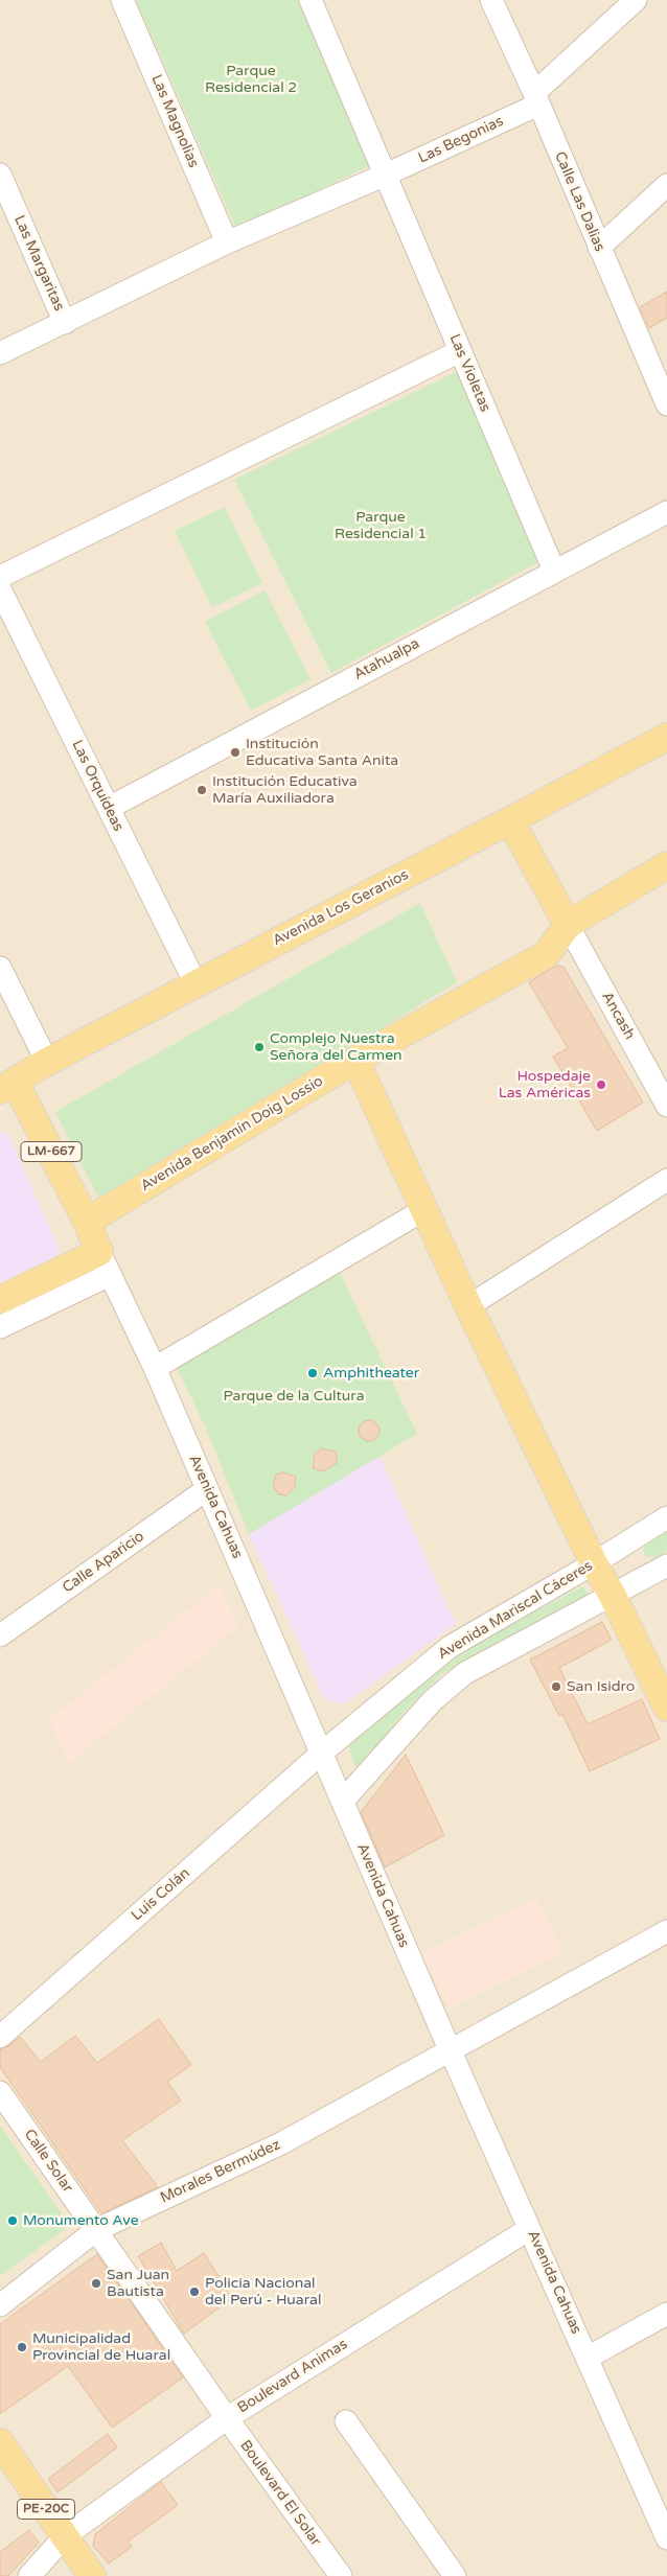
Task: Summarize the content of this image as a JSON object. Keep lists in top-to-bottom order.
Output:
{
  "streets": {
    "main road": [
      "Avenida Los Geranios",
      "Avenida Benjamín Doig Lossio",
      "LM-667",
      "PE-20C"
    ],
    "street": [
      "Las Magnolias",
      "Las Begonias",
      "Calle Las Dalias",
      "Las Margaritas",
      "Las Violetas",
      "Atahualpa",
      "Las Orquídeas",
      "Ancash",
      "Avenida Cahuas",
      "Calle Aparicio",
      "Avenida Mariscal Cáceres",
      "Luis Colán",
      "Calle Solar",
      "Morales Bermúdez",
      "Boulevard Animas",
      "Boulevard El Solar"
    ]
  },
  "crossings": [
    ["Las Magnolias", "Las Begonias"],
    ["Las Begonias", "Calle Las Dalias"],
    ["Las Begonias", "Las Margaritas"],
    ["Las Begonias", "Las Violetas"],
    ["Las Violetas", "Atahualpa"],
    ["Atahualpa", "Las Orquídeas"],
    ["Las Orquídeas", "Avenida Los Geranios"],
    ["Avenida Los Geranios", "LM-667"],
    ["Ancash", "Avenida Benjamín Doig Lossio"],
    ["Avenida Benjamín Doig Lossio", "LM-667"],
    ["LM-667", "Avenida Cahuas"],
    ["Avenida Cahuas", "Calle Aparicio"],
    ["Avenida Cahuas", "Avenida Mariscal Cáceres"],
    ["Avenida Cahuas", "Luis Colán"],
    ["Avenida Cahuas", "Morales Bermúdez"],
    ["Avenida Cahuas", "Boulevard Animas"],
    ["Avenida Mariscal Cáceres", "Luis Colán"],
    ["Calle Solar", "Morales Bermúdez"],
    ["Calle Solar", "Boulevard El Solar"],
    ["Morales Bermúdez", "Boulevard El Solar"],
    ["Boulevard Animas", "Boulevard El Solar"],
    ["Boulevard Animas", "PE-20C"]
  ],
  "parks": ["Parque Residencial 2", "Parque Residencial 1", "Parque de la Cultura"],
  "places": [
    "Institución Educativa Santa Anita",
    "Institución Educativa María Auxiliadora",
    "Complejo Nuestra Señora del Carmen",
    "Hospedaje Las Américas",
    "Amphitheater",
    "San Isidro",
    "Monumento Ave",
    "San Juan Bautista",
    "Policia Nacional del Perú - Huaral",
    "Municipalidad Provincial de Huaral"
  ]
}
